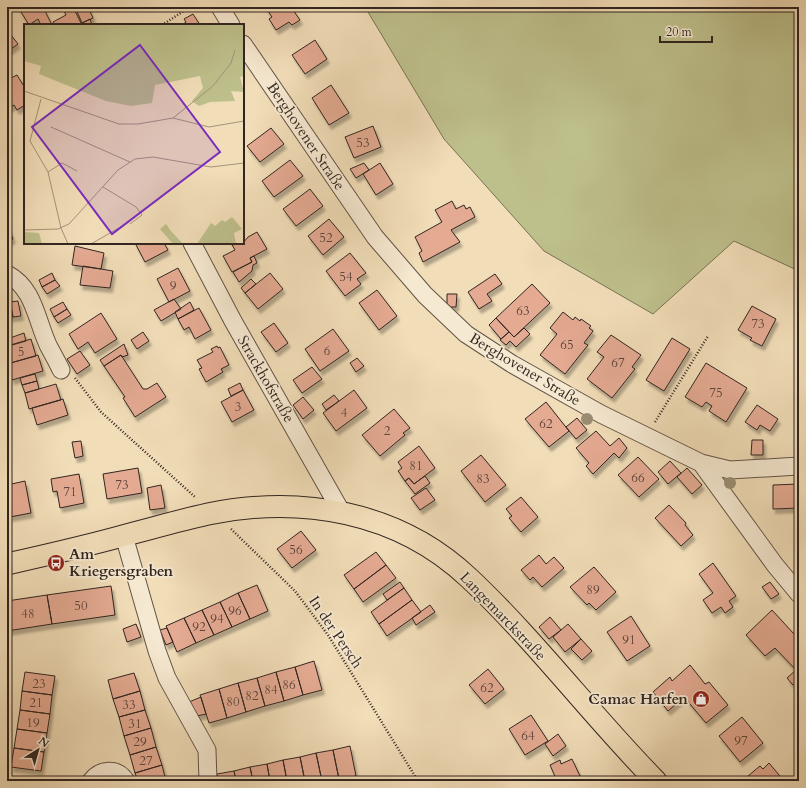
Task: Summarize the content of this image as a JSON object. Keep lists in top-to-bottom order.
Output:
{
  "streets": {
    "main road": ["Langemarckstraße"],
    "street": ["Berghovener Straße", "Strackhofstraße"],
    "path": ["In der Persch"]
  },
  "crossings": [
    ["Strackhofstraße", "Langemarckstraße"],
    ["Langemarckstraße", "In der Persch"]
  ],
  "places": {
    "bus stop": ["Am Kriegersgraben"],
    "shop": ["Camac Harfen"]
  },
  "house_numbers": [
    "53",
    "52",
    "54",
    "9",
    "63",
    "73",
    "65",
    "6",
    "5",
    "67",
    "75",
    "3",
    "4",
    "62",
    "2",
    "81",
    "66",
    "83",
    "73",
    "71",
    "56",
    "89",
    "50",
    "96",
    "48",
    "94",
    "92",
    "91",
    "23",
    "86",
    "62",
    "84",
    "82",
    "80",
    "21",
    "33",
    "19",
    "31",
    "64",
    "97",
    "29",
    "27"
  ],
  "scale_bar": "20 m",
  "north": "top right"
}
